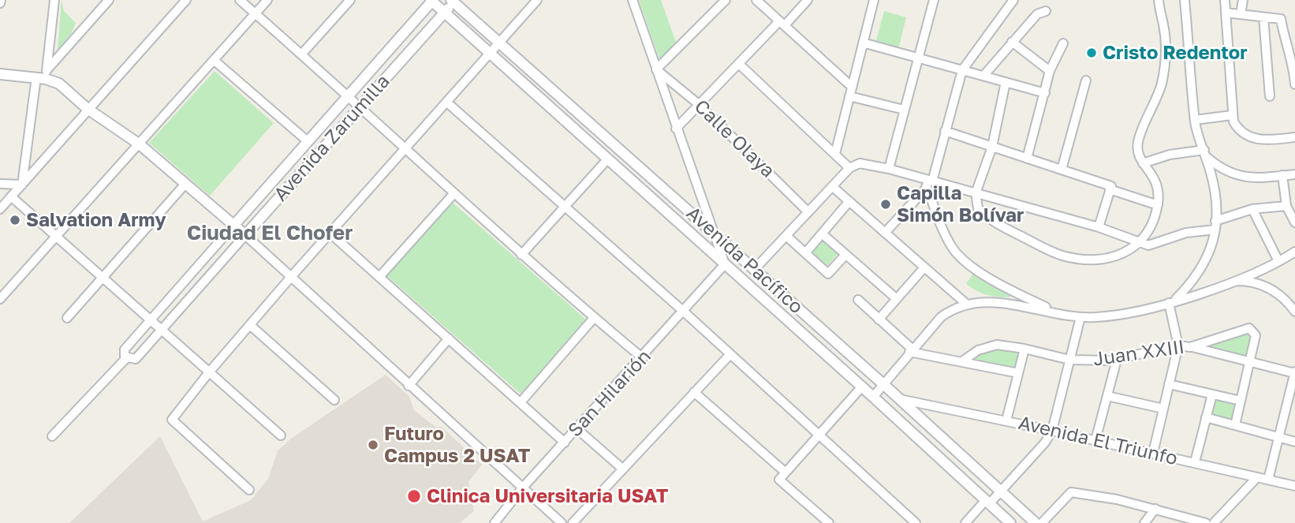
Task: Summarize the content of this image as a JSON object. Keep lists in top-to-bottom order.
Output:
{
  "streets": {
    "street": [
      "Avenida Zarumilla",
      "Calle Olaya",
      "Avenida Pacífico",
      "Juan XXIII",
      "San Hilarión",
      "Avenida El Triunfo"
    ]
  },
  "crossings": [
    ["Avenida Zarumilla", "Avenida Pacífico"],
    ["Avenida Pacífico", "San Hilarión"],
    ["Avenida Pacífico", "Avenida El Triunfo"]
  ],
  "districts": ["Ciudad El Chofer"],
  "places": [
    "Cristo Redentor",
    "Capilla Simón Bolívar",
    "Salvation Army",
    "Futuro Campus 2 USAT",
    "Clinica Universitaria USAT"
  ]
}
